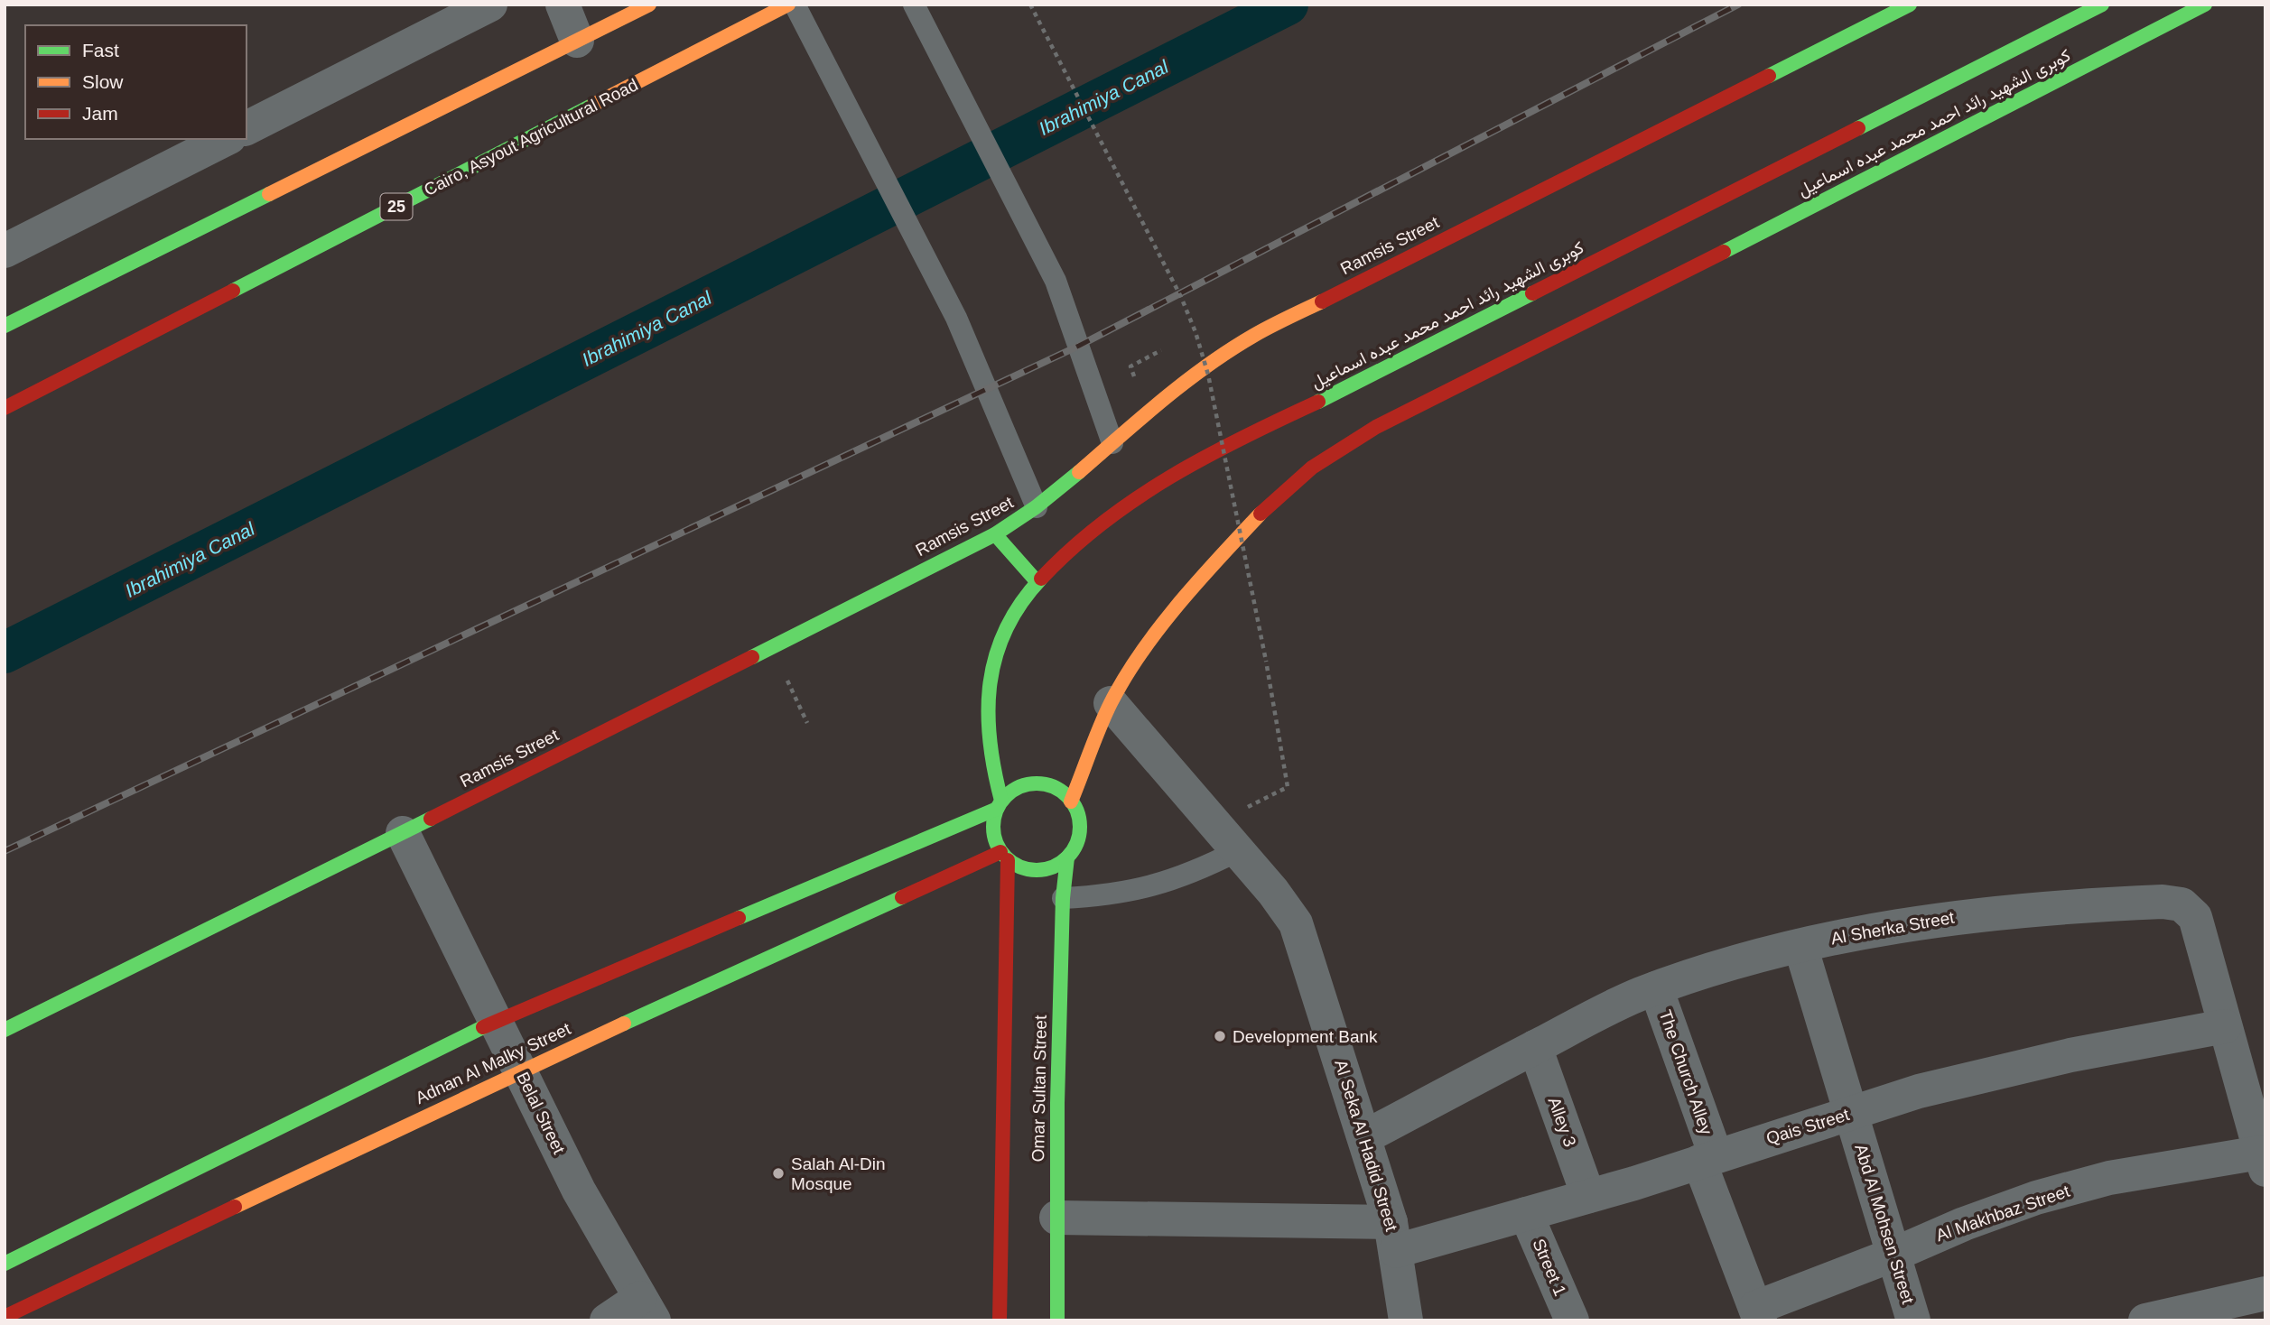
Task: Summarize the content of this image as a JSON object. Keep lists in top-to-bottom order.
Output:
{
  "streets": {
    "main road": [
      "كوبرى الشهيد رائد احمد محمد عبده اسماعيل",
      "Cairo, Asyout Agricultural Road",
      "25",
      "Ramsis Street",
      "Adnan Al Malky Street",
      "Omar Sultan Street"
    ],
    "street": [
      "Al Sherka Street",
      "The Church Alley",
      "Belal Street",
      "Alley 3",
      "Qais Street",
      "Al Seka Al Hadid Street",
      "Al Makhbaz Street",
      "Abd Al Mohsen Street",
      "Street 1"
    ]
  },
  "crossings": [
    ["كوبرى الشهيد رائد احمد محمد عبده اسماعيل", "Adnan Al Malky Street"],
    ["كوبرى الشهيد رائد احمد محمد عبده اسماعيل", "Omar Sultan Street"],
    ["كوبرى الشهيد رائد احمد محمد عبده اسماعيل", "Al Seka Al Hadid Street"],
    ["Ramsis Street", "Belal Street"],
    ["Al Sherka Street", "The Church Alley"],
    ["Al Sherka Street", "Alley 3"],
    ["Al Sherka Street", "Qais Street"],
    ["Al Sherka Street", "Al Seka Al Hadid Street"],
    ["Al Sherka Street", "Al Makhbaz Street"],
    ["Al Sherka Street", "Abd Al Mohsen Street"],
    ["Adnan Al Malky Street", "Omar Sultan Street"],
    ["Adnan Al Malky Street", "Belal Street"],
    ["The Church Alley", "Qais Street"],
    ["The Church Alley", "Al Makhbaz Street"],
    ["Omar Sultan Street", "Qais Street"],
    ["Alley 3", "Qais Street"],
    ["Qais Street", "Al Seka Al Hadid Street"],
    ["Qais Street", "Abd Al Mohsen Street"],
    ["Qais Street", "Street 1"],
    ["Al Makhbaz Street", "Abd Al Mohsen Street"]
  ],
  "water": ["Ibrahimiya Canal"],
  "places": ["Development Bank", "Salah Al-Din Mosque"],
  "legend": ["Fast", "Slow", "Jam"]
}
